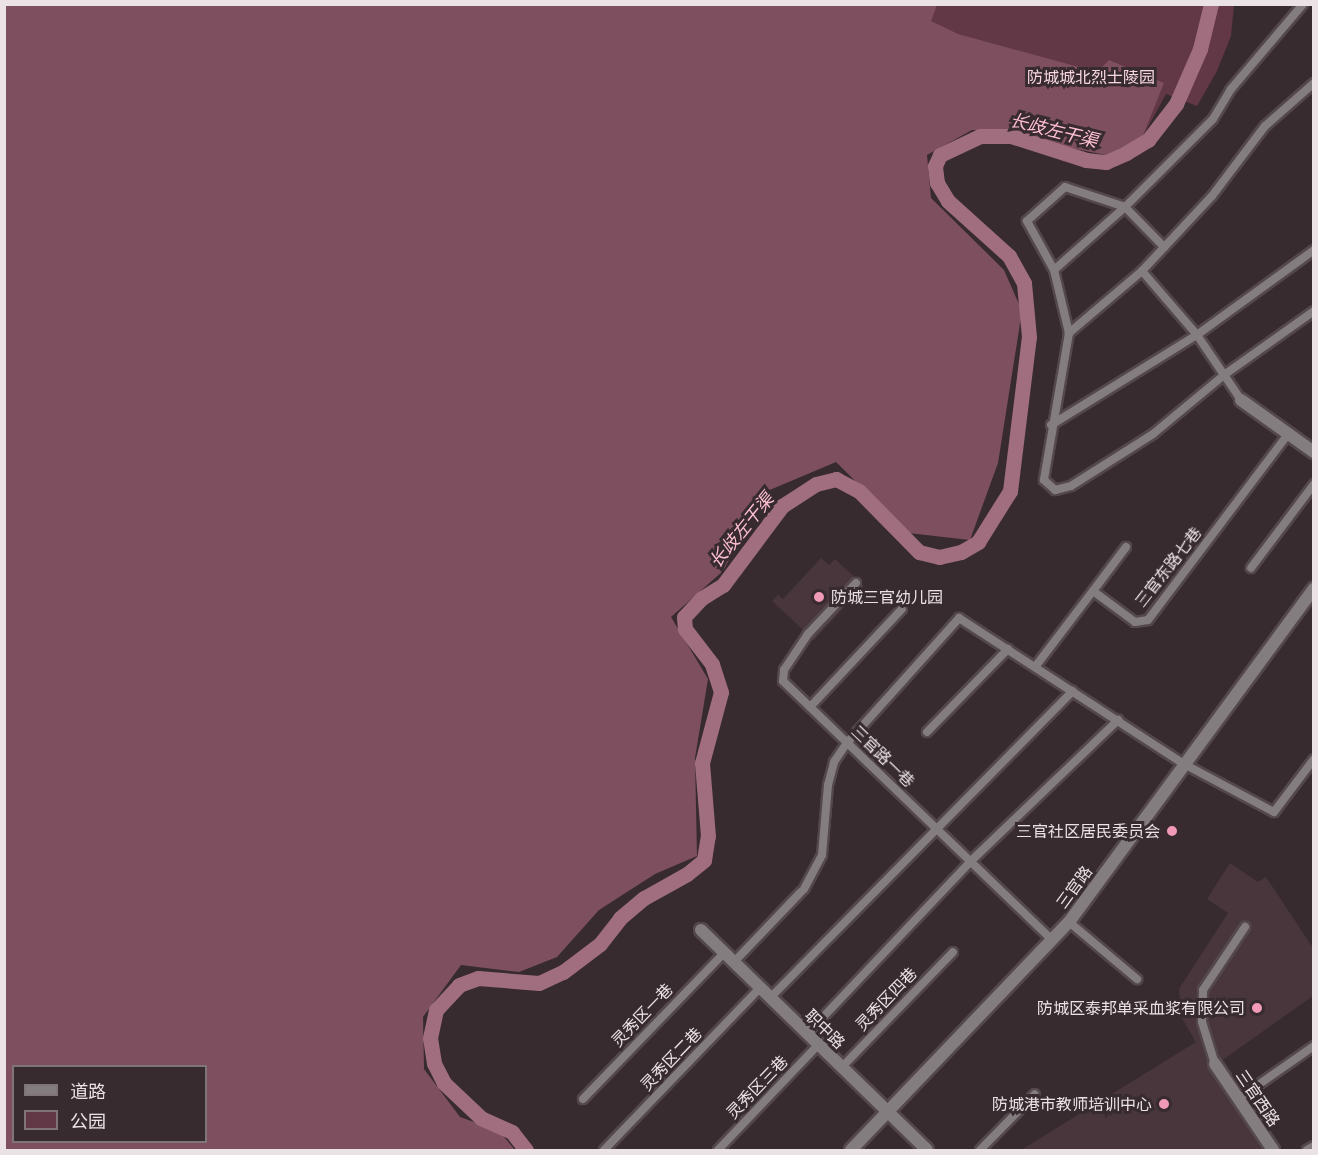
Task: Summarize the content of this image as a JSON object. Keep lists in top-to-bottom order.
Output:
{
  "streets": {
    "street": ["三官路", "职中路", "三官西路"],
    "lane": [
      "三官东路七巷",
      "三官路一巷",
      "灵秀区四巷",
      "灵秀区一巷",
      "灵秀区二巷",
      "灵秀区三巷"
    ]
  },
  "crossings": [
    ["三官路一巷", "三官路"],
    ["三官路", "职中路"],
    ["灵秀区四巷", "职中路"],
    ["灵秀区一巷", "职中路"],
    ["职中路", "灵秀区二巷"],
    ["职中路", "灵秀区三巷"]
  ],
  "water": ["长歧左干渠"],
  "parks": ["防城城北烈士陵园"],
  "places": [
    "防城三官幼儿园",
    "三官社区居民委员会",
    "防城区泰邦单采血浆有限公司",
    "防城港市教师培训中心"
  ],
  "legend": ["道路", "公园"]
}
